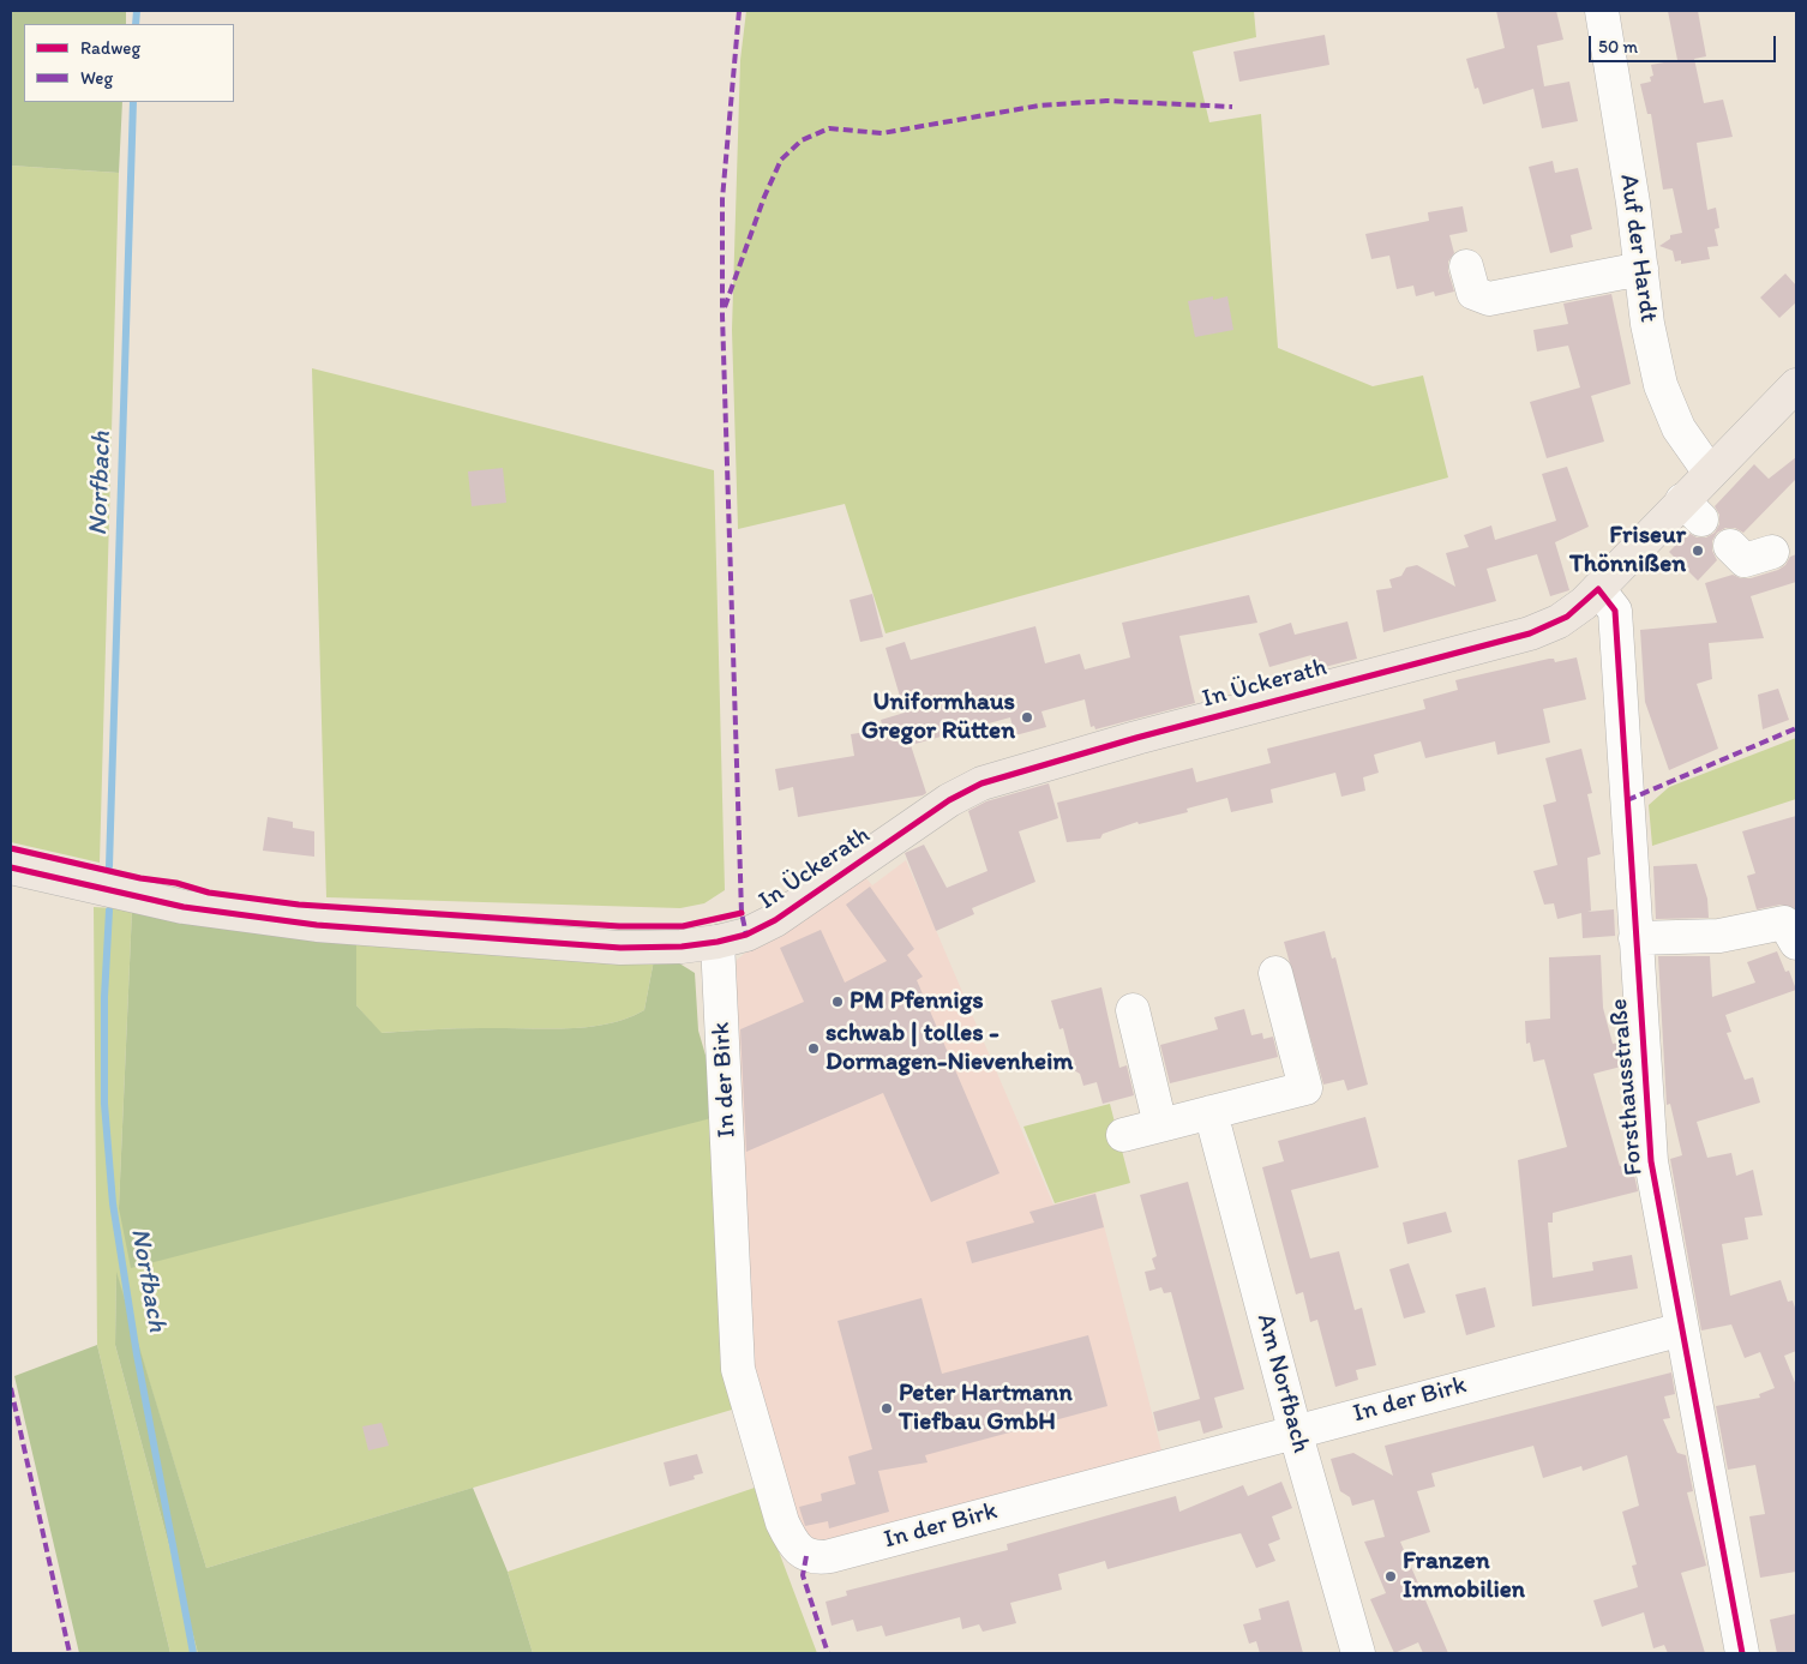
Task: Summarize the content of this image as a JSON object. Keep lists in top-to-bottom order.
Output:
{
  "streets": {
    "main road": ["In Ückerath"],
    "street": [
      "Auf der Hardt",
      "In der Birk",
      "Forsthausstraße",
      "Am Norfbach"
    ]
  },
  "crossings": [
    ["Auf der Hardt", "In Ückerath"],
    ["In Ückerath", "In der Birk"],
    ["In Ückerath", "Forsthausstraße"],
    ["In der Birk", "Forsthausstraße"],
    ["In der Birk", "Am Norfbach"]
  ],
  "water": ["Norfbach"],
  "places": [
    "Friseur Thönnißen",
    "Uniformhaus Gregor Rütten",
    "PM Pfennigs",
    "schwab | tolles - Dormagen-Nievenheim",
    "Peter Hartmann Tiefbau GmbH",
    "Franzen Immobilien"
  ],
  "legend": ["Radweg", "Weg"],
  "scale_bar": "50 m"
}
